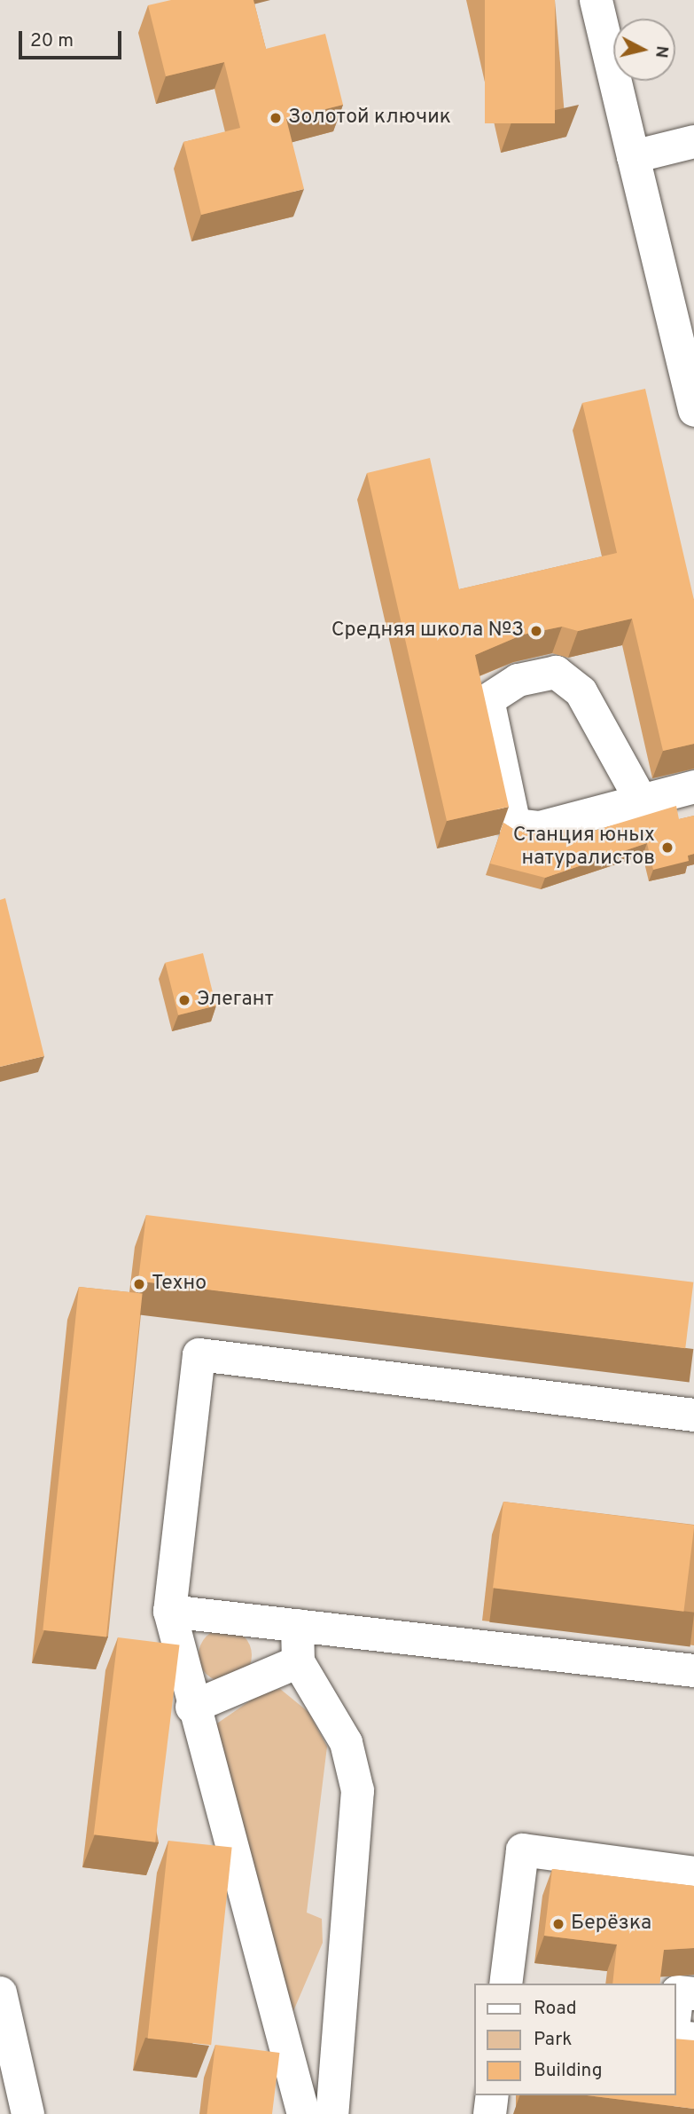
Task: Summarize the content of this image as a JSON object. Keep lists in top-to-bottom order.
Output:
{
  "places": [
    "Золотой ключик",
    "Средняя школа №3",
    "Станция юных натуралистов",
    "Элегант",
    "Техно",
    "Берёзка"
  ],
  "legend": ["Road", "Park", "Building"],
  "scale_bar": "20 m",
  "north": "right"
}
